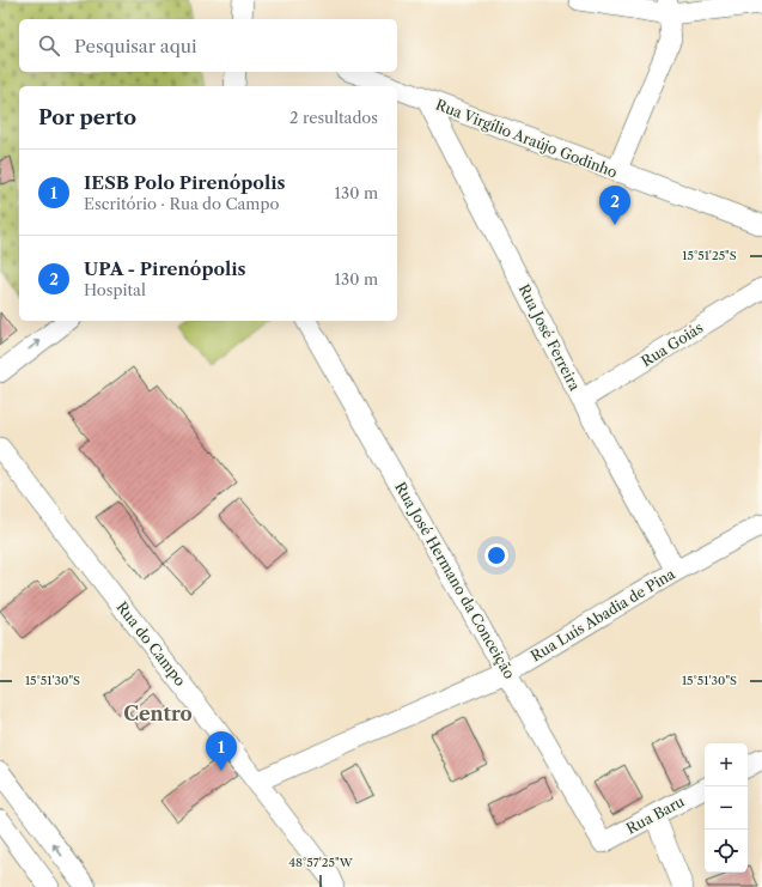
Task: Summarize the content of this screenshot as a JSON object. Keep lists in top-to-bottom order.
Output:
{
  "streets": {
    "street": [
      "Rua Virgílio Araújo Godinho",
      "Rua José Ferreira",
      "Rua Goiás",
      "Rua José Hermano da Conceição",
      "Rua Luís Abadia de Pina",
      "Rua do Campo",
      "Rua Baru"
    ]
  },
  "crossings": [
    ["Rua Virgílio Araújo Godinho", "Rua José Ferreira"],
    ["Rua José Ferreira", "Rua Goiás"],
    ["Rua José Ferreira", "Rua Luís Abadia de Pina"],
    ["Rua José Hermano da Conceição", "Rua Luís Abadia de Pina"],
    ["Rua José Hermano da Conceição", "Rua Baru"],
    ["Rua Luís Abadia de Pina", "Rua do Campo"]
  ],
  "districts": ["Centro"],
  "page": {
    "search": "Pesquisar aqui",
    "heading": ["Por perto", "2 resultados"],
    "list": [
      {
        "mark": "1",
        "name": "IESB Polo Pirenópolis",
        "note": "Escritório · Rua do Campo",
        "value": "130 m"
      },
      {
        "mark": "2",
        "name": "UPA - Pirenópolis",
        "note": "Hospital",
        "value": "130 m"
      }
    ],
    "pins": ["2", "1"],
    "map_buttons": ["+", "−"]
  },
  "coordinates": ["15°51'25\"S", "15°51'30\"S", "48°57'25\"W"]
}
